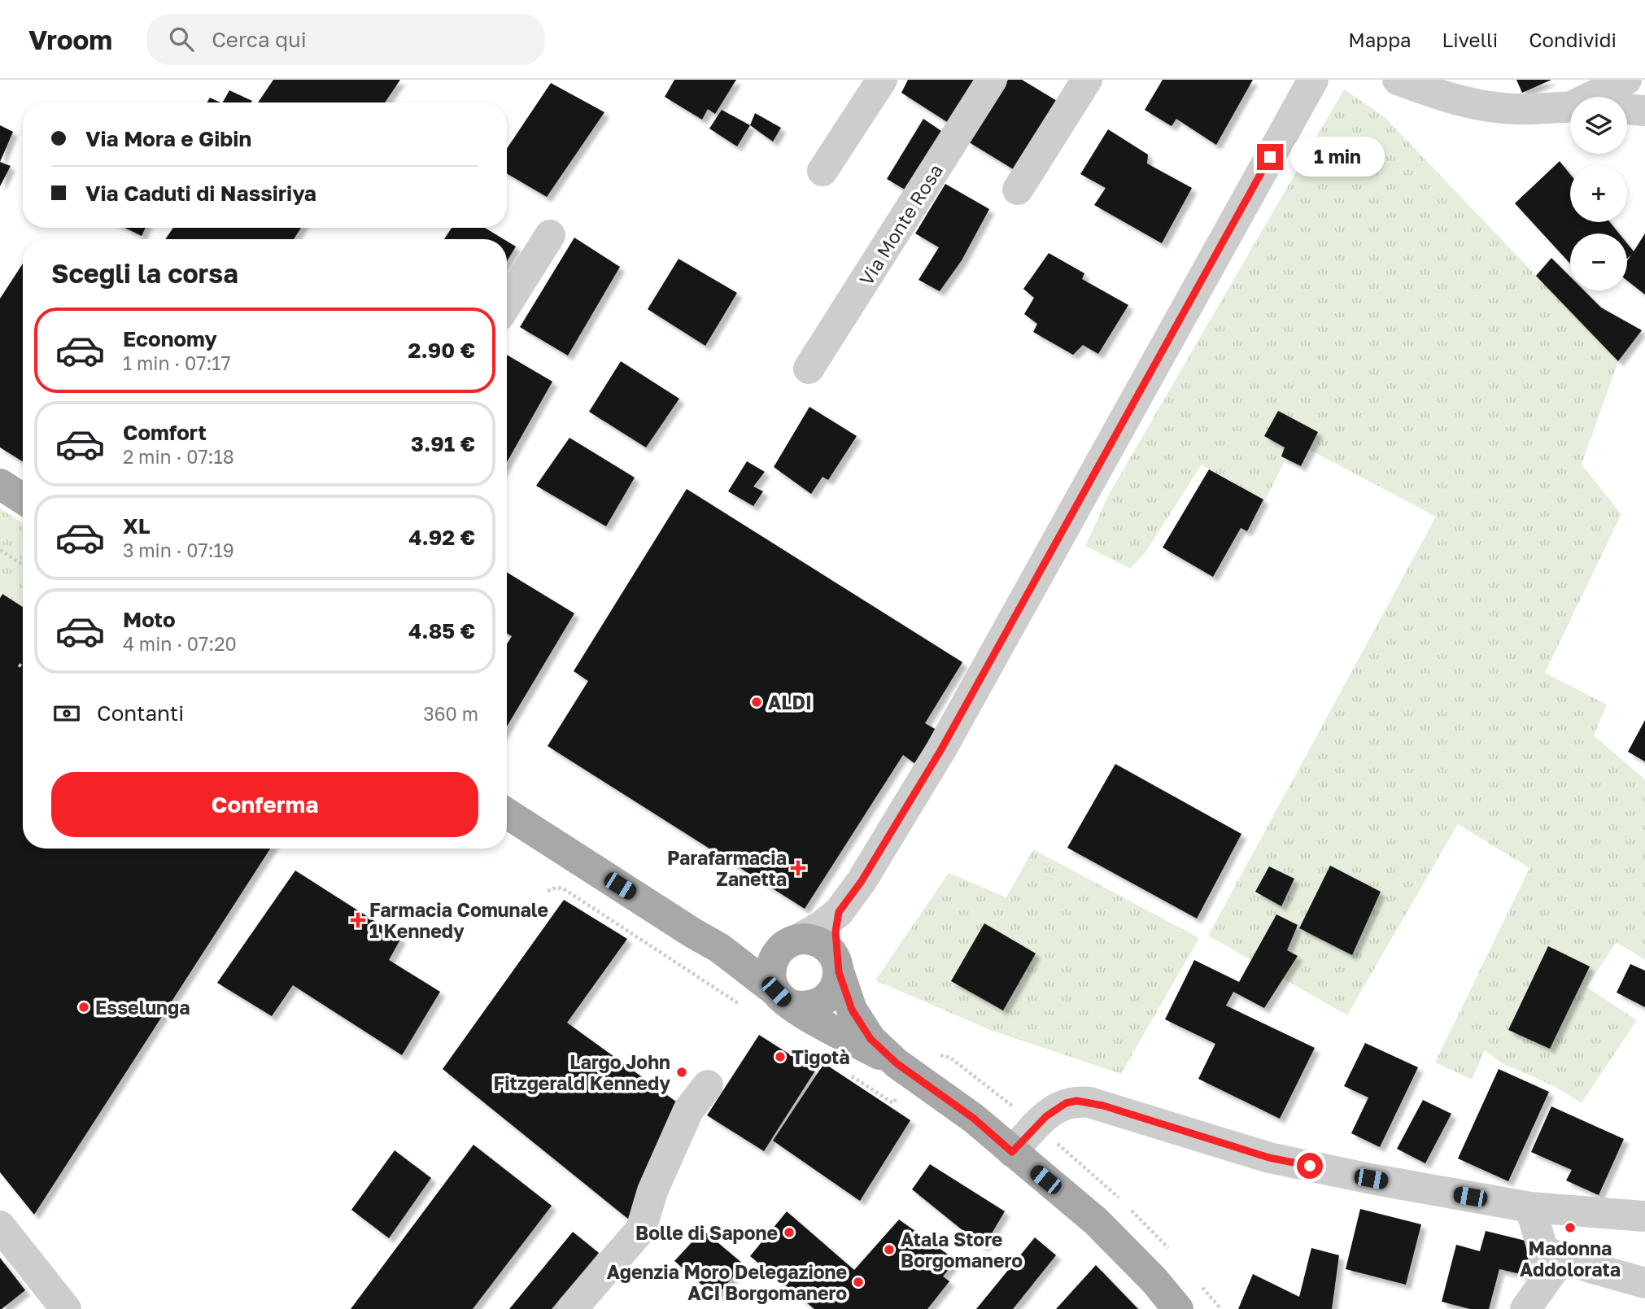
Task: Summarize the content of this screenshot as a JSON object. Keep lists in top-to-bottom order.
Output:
{
  "streets": {
    "street": ["Via Monte Rosa"]
  },
  "places": {
    "other": [
      "ALDI",
      "Esselunga",
      "Tigotà",
      "Largo John Fitzgerald Kennedy",
      "Madonna Addolorata",
      "Bolle di Sapone",
      "Atala Store Borgomanero",
      "Agenzia Moro Delegazione ACI Borgomanero"
    ],
    "health": ["Parafarmacia Zanetta", "Farmacia Comunale 1 Kennedy"]
  },
  "page": {
    "header": "Vroom",
    "search": "Cerca qui",
    "nav": ["Mappa", "Livelli", "Condividi"],
    "map_buttons": ["+", "−"],
    "banner": ["Via Mora e Gibin", "Via Caduti di Nassiriya"],
    "bubble": "1 min",
    "heading": "Scegli la corsa",
    "list": [
      {
        "name": "Economy",
        "note": "1 min · 07:17",
        "value": "2.90 €"
      },
      {
        "name": "Comfort",
        "note": "2 min · 07:18",
        "value": "3.91 €"
      },
      {
        "name": "XL",
        "note": "3 min · 07:19",
        "value": "4.92 €"
      },
      {
        "name": "Moto",
        "note": "4 min · 07:20",
        "value": "4.85 €"
      }
    ],
    "pay": ["Contanti", "360 m"],
    "buttons": "Conferma"
  }
}
